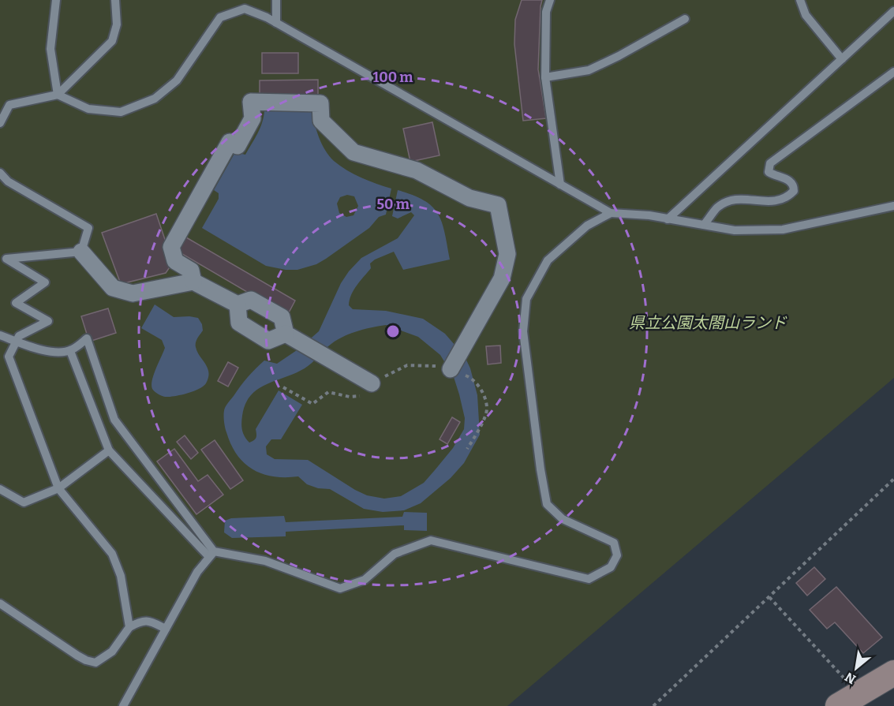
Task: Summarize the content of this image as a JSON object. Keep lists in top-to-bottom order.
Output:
{
  "parks": ["県立公園太閤山ランド"],
  "north": "bottom left",
  "rings": ["100 m", "50 m"]
}
